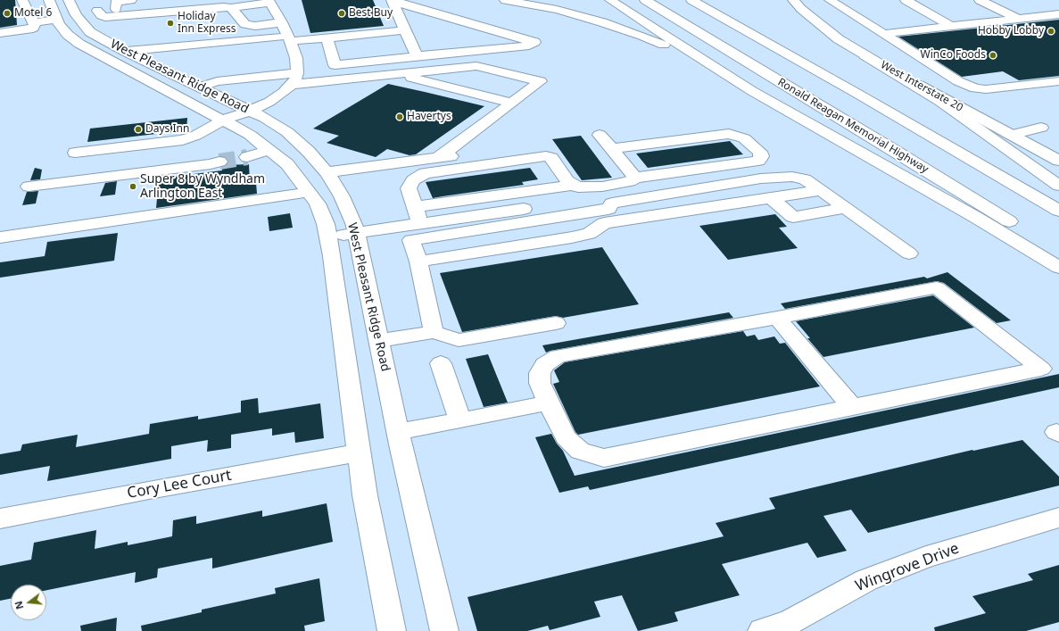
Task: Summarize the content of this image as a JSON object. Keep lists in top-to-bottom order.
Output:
{
  "streets": {
    "main road": [
      "West Pleasant Ridge Road",
      "West Interstate 20",
      "Ronald Reagan Memorial Highway",
      "Cory Lee Court",
      "Wingrove Drive"
    ]
  },
  "crossings": [
    ["West Pleasant Ridge Road", "Cory Lee Court"]
  ],
  "places": [
    "Motel 6",
    "Best Buy",
    "Holiday Inn Express",
    "Hobby Lobby",
    "WinCo Foods",
    "Havertys",
    "Days Inn",
    "Super 8 by Wyndham Arlington East"
  ],
  "north": "left"
}
